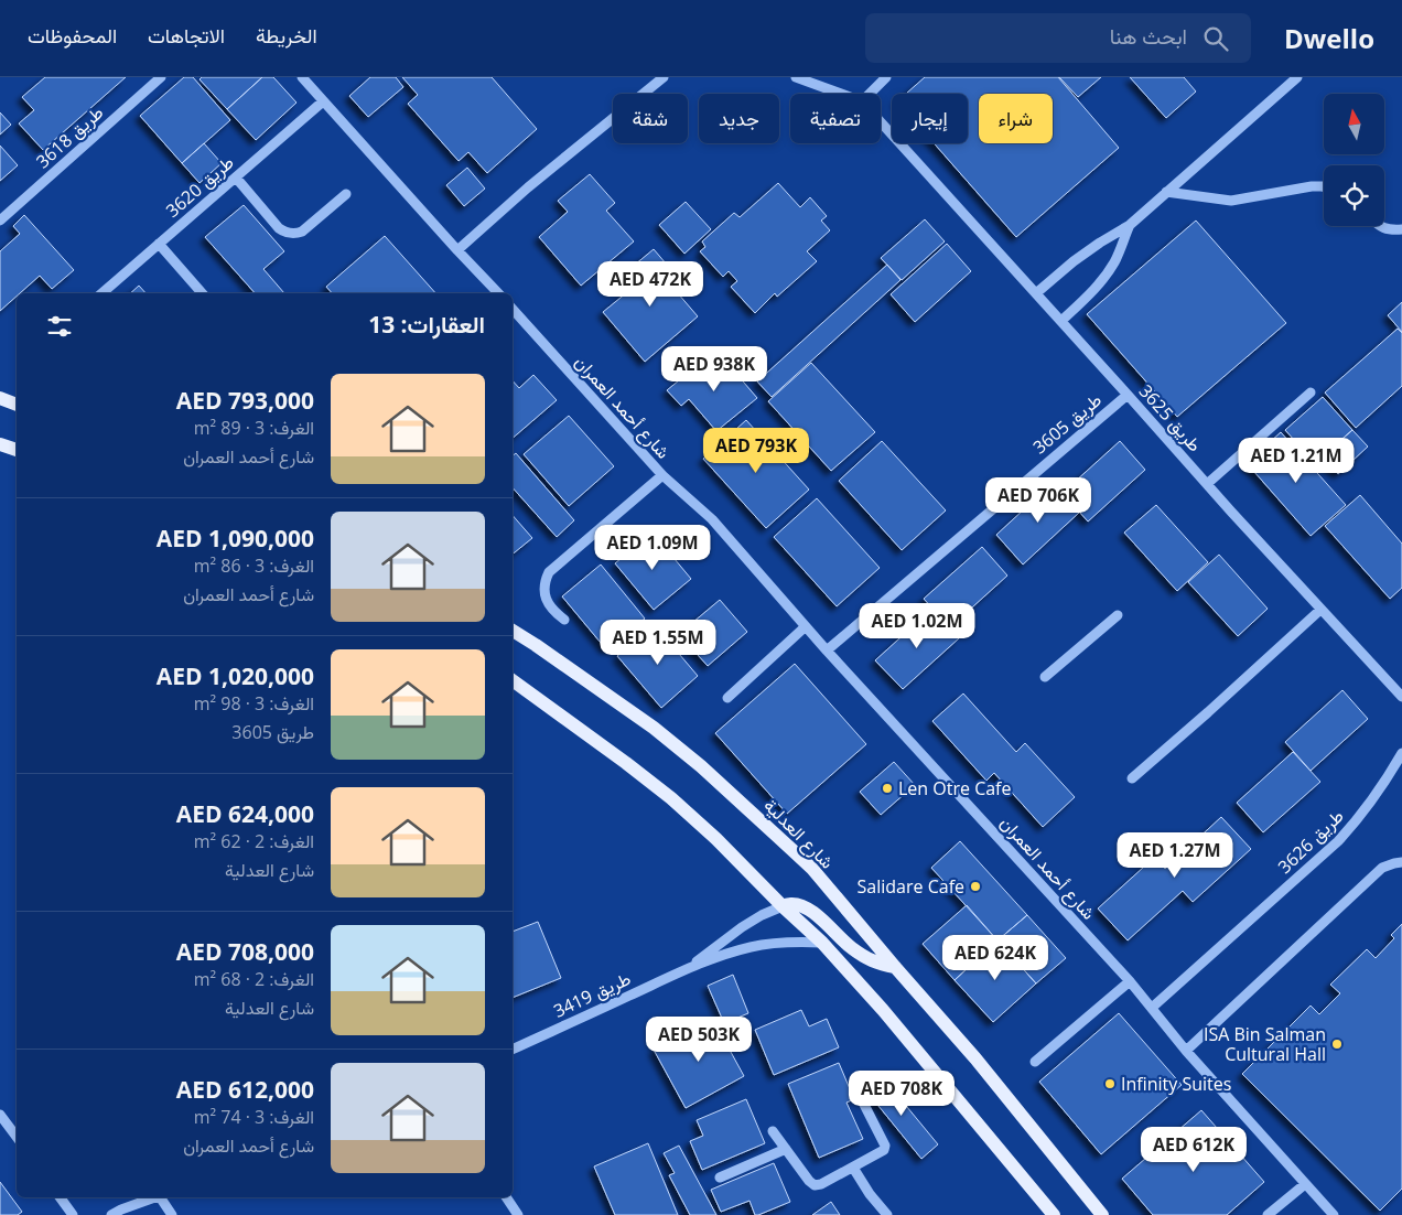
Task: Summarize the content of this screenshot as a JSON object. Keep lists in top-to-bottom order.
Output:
{
  "streets": {
    "main road": ["شارع العدلية"],
    "street": [
      "طريق 3618",
      "طريق 3620",
      "شارع أحمد العمران",
      "طريق 3625",
      "طريق 3605",
      "طريق 3626",
      "طريق 3419"
    ]
  },
  "crossings": [
    ["شارع أحمد العمران", "طريق 3605"],
    ["شارع أحمد العمران", "طريق 3626"],
    ["طريق 3625", "طريق 3605"]
  ],
  "places": [
    "Len Otre Cafe",
    "Salidare Cafe",
    "ISA Bin Salman Cultural Hall",
    "Infinity Suites"
  ],
  "north": "top",
  "page": {
    "header": "Dwello",
    "search": "ابحث هنا",
    "nav": ["الخريطة", "الاتجاهات", "المحفوظات"],
    "chip": [
      "شراء",
      "إيجار",
      "تصفية",
      "جديد",
      "شقة"
    ],
    "price": [
      "AED 472K",
      "AED 938K",
      "AED 793K",
      "AED 1.21M",
      "AED 706K",
      "AED 1.09M",
      "AED 1.02M",
      "AED 1.55M",
      "AED 1.27M",
      "AED 624K",
      "AED 503K",
      "AED 708K",
      "AED 612K"
    ],
    "heading": "العقارات: 13",
    "list": [
      {
        "name": "AED 793,000",
        "note": "الغرف: 3 · 89 m² · شارع أحمد العمران"
      },
      {
        "name": "AED 1,090,000",
        "note": "الغرف: 3 · 86 m² · شارع أحمد العمران"
      },
      {
        "name": "AED 1,020,000",
        "note": "الغرف: 3 · 98 m² · طريق 3605"
      },
      {
        "name": "AED 624,000",
        "note": "الغرف: 2 · 62 m² · شارع العدلية"
      },
      {
        "name": "AED 708,000",
        "note": "الغرف: 2 · 68 m² · شارع العدلية"
      },
      {
        "name": "AED 612,000",
        "note": "الغرف: 3 · 74 m² · شارع أحمد العمران"
      }
    ]
  }
}
